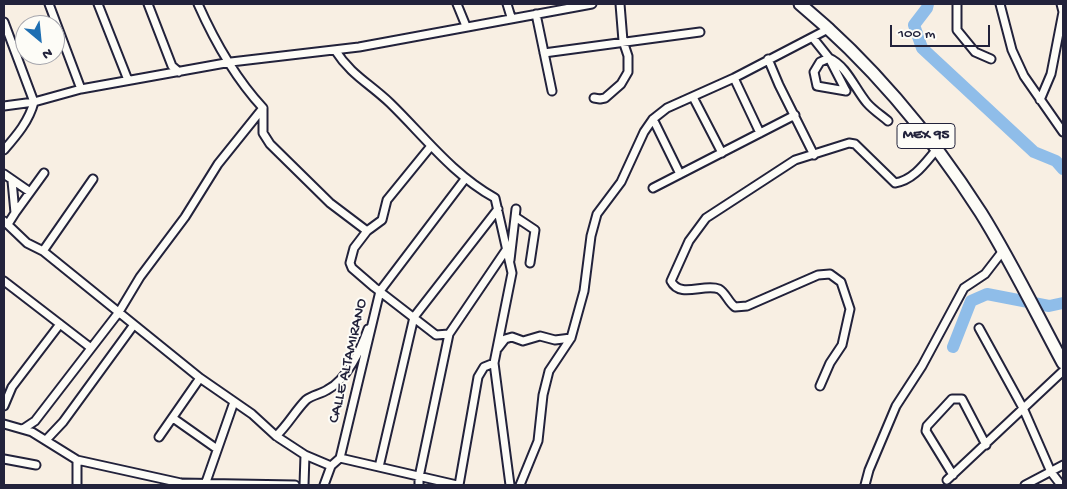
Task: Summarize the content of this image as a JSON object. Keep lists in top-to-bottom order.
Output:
{
  "streets": {
    "main road": ["MEX 95"],
    "street": ["CALLE ALTAMIRANO"]
  },
  "scale_bar": "100 m",
  "north": "bottom right"
}
